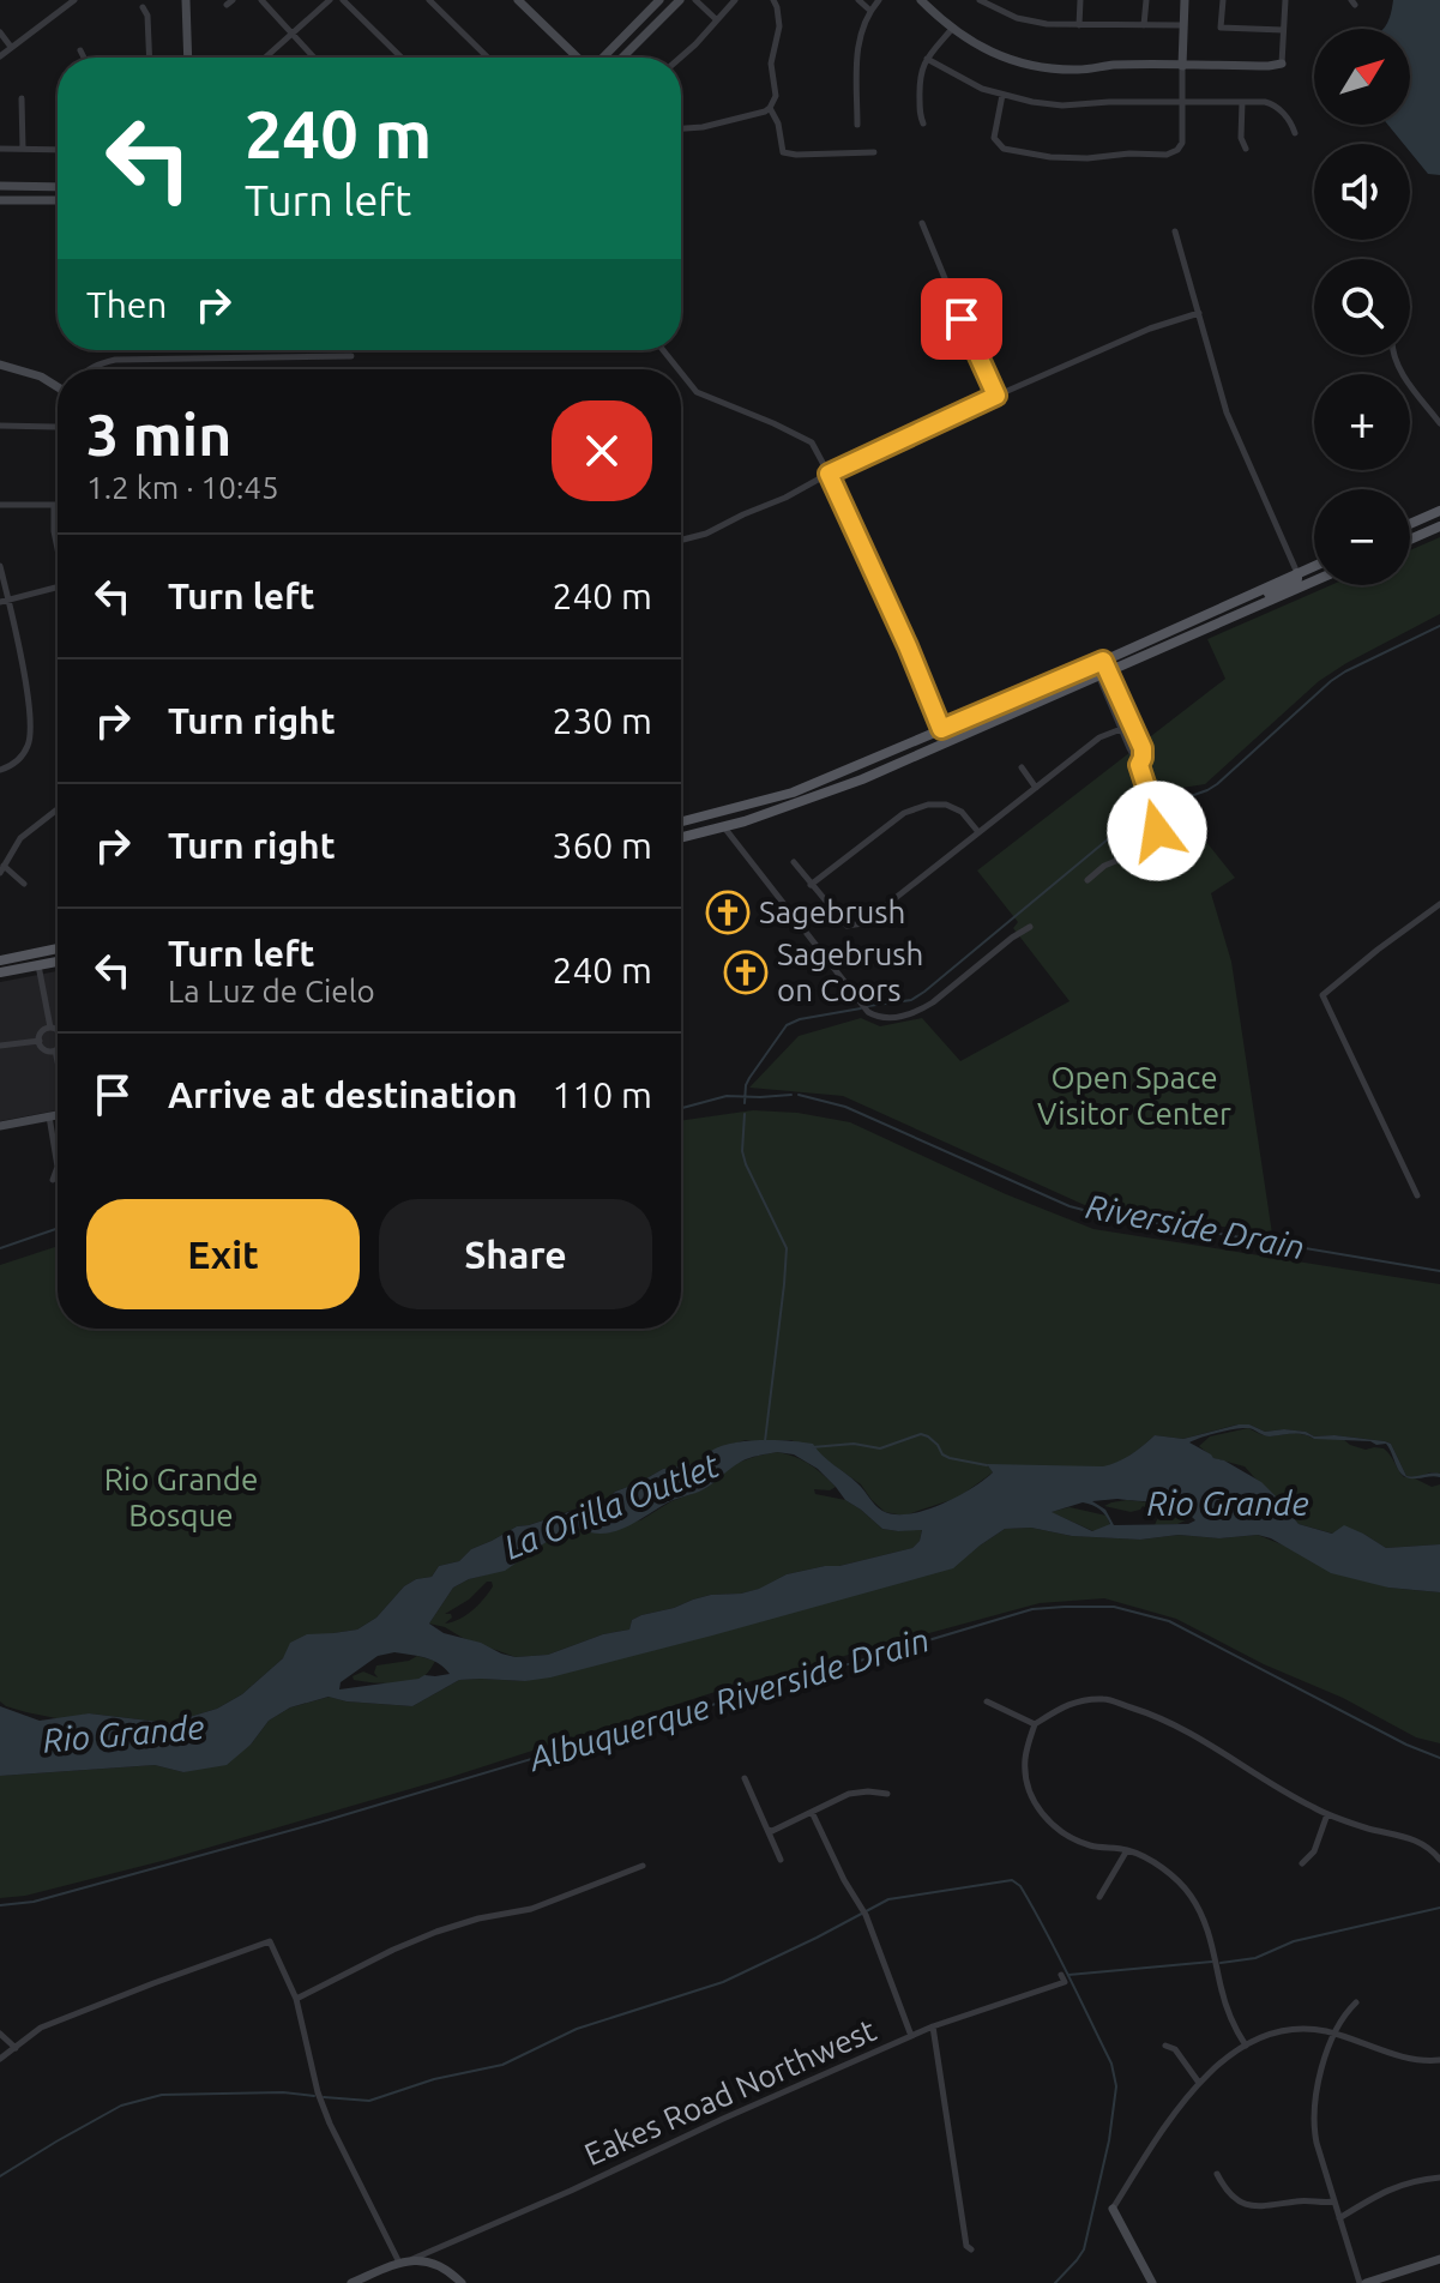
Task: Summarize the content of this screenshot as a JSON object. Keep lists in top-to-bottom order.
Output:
{
  "streets": {
    "street": ["Eakes Road Northwest"]
  },
  "water": [
    "Riverside Drain",
    "Rio Grande",
    "La Orilla Outlet",
    "Albuquerque Riverside Drain"
  ],
  "parks": ["Open Space Visitor Center", "Rio Grande Bosque"],
  "places": {
    "church": ["Sagebrush", "Sagebrush on Coors"]
  },
  "north": "top right",
  "page": {
    "map_buttons": ["+", "−"],
    "turn": ["240 m", "Turn left"],
    "then": "Then",
    "heading": ["3 min", "1.2 km · 10:45"],
    "list": [
      {
        "name": "Turn left",
        "value": "240 m"
      },
      {
        "name": "Turn right",
        "value": "230 m"
      },
      {
        "name": "Turn right",
        "value": "360 m"
      },
      {
        "name": "Turn left",
        "note": "La Luz de Cielo",
        "value": "240 m"
      },
      {
        "name": "Arrive at destination",
        "value": "110 m"
      }
    ],
    "buttons": ["Exit", "Share"]
  }
}
